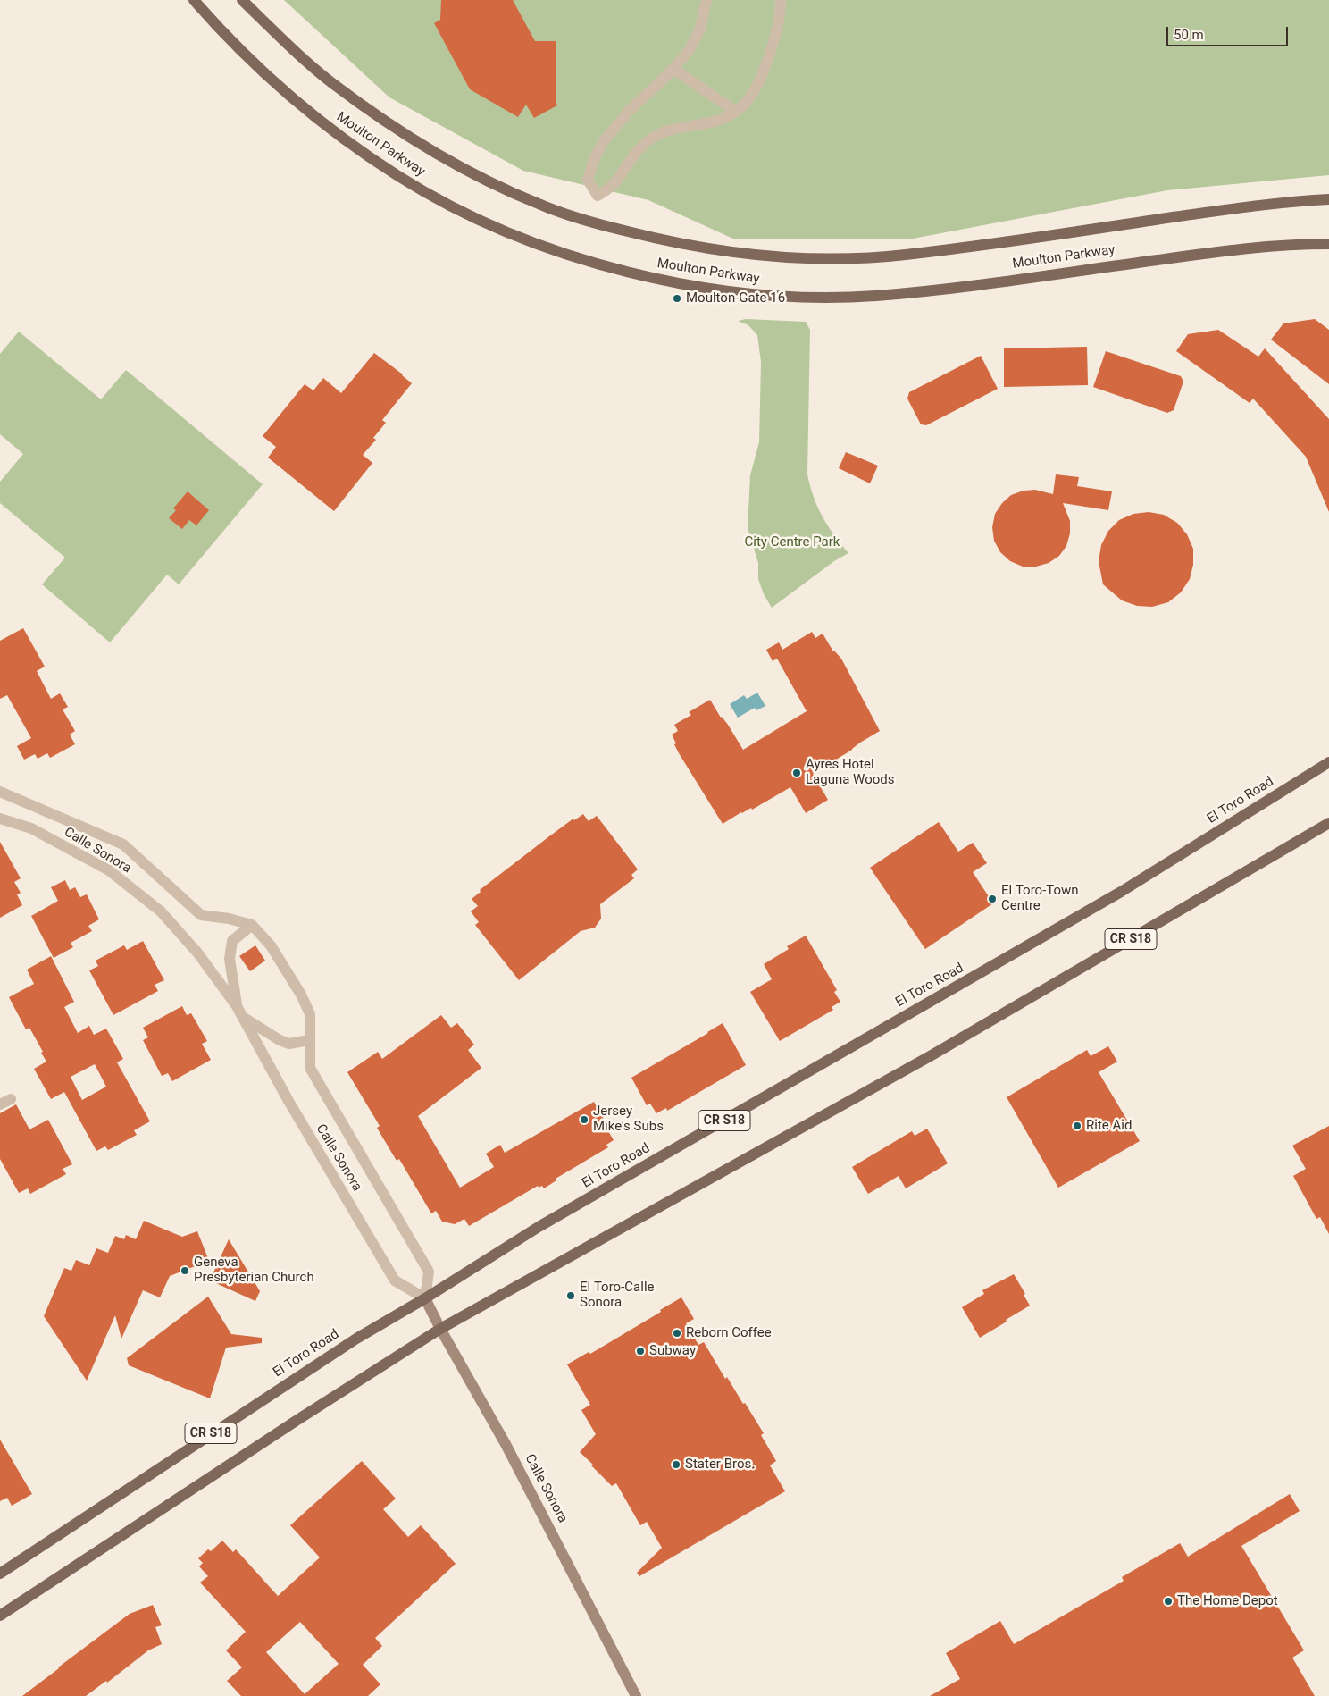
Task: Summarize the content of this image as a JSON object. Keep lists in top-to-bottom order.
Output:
{
  "streets": {
    "main road": ["Moulton Parkway", "El Toro Road", "CR S18"],
    "street": ["Calle Sonora"]
  },
  "crossings": [
    ["El Toro Road", "Calle Sonora"],
    ["Calle Sonora", "CR S18"]
  ],
  "parks": ["City Centre Park"],
  "places": [
    "Moulton-Gate 16",
    "Ayres Hotel Laguna Woods",
    "El Toro-Town Centre",
    "Jersey Mike's Subs",
    "Rite Aid",
    "Geneva Presbyterian Church",
    "El Toro-Calle Sonora",
    "Reborn Coffee",
    "Subway",
    "Stater Bros.",
    "The Home Depot"
  ],
  "scale_bar": "50 m"
}
